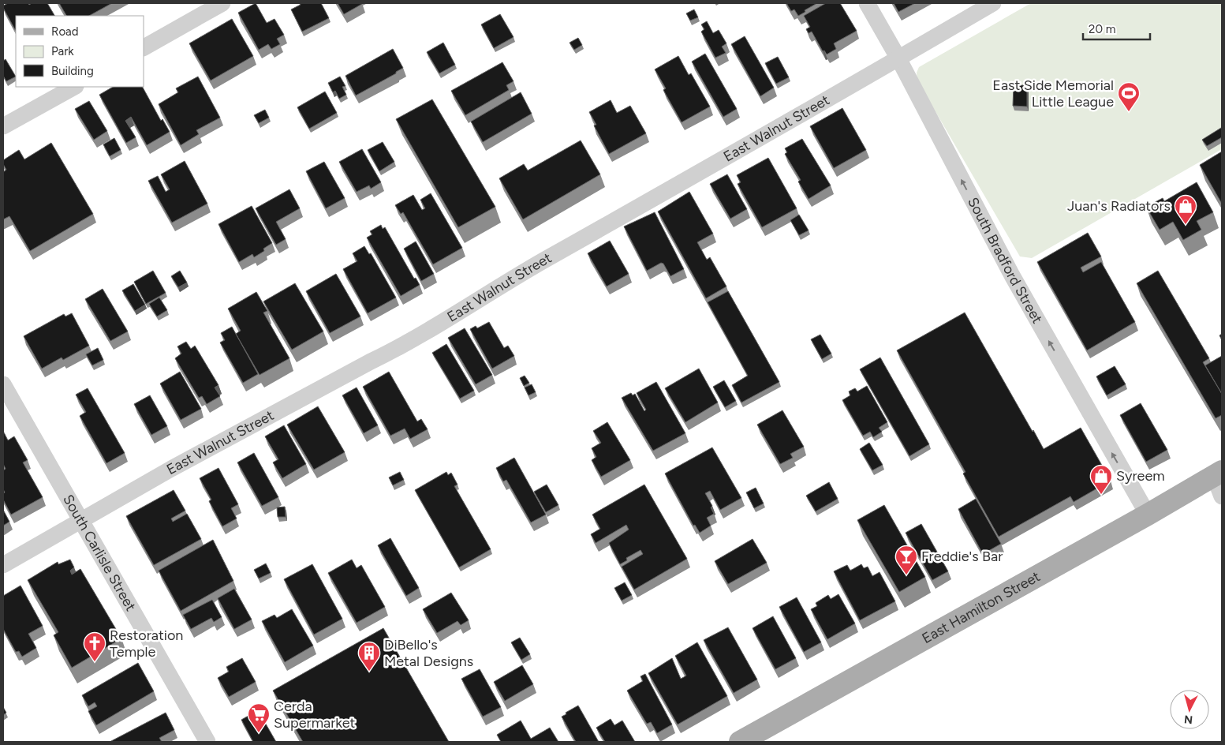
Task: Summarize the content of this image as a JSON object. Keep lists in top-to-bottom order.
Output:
{
  "streets": {
    "main road": ["East Hamilton Street"],
    "street": ["East Walnut Street", "South Bradford Street", "South Carlisle Street"]
  },
  "crossings": [
    ["East Walnut Street", "South Bradford Street"],
    ["East Walnut Street", "South Carlisle Street"],
    ["South Bradford Street", "East Hamilton Street"]
  ],
  "one_way": ["South Bradford Street"],
  "places": {
    "sports": ["East Side Memorial Little League"],
    "shop": ["Juan's Radiators", "Syreem"],
    "bar": ["Freddie's Bar"],
    "church": ["Restoration Temple"],
    "building": ["DiBello's Metal Designs"],
    "supermarket": ["Cerda Supermarket"]
  },
  "legend": ["Road", "Park", "Building"],
  "scale_bar": "20 m",
  "north": "bottom"
}
